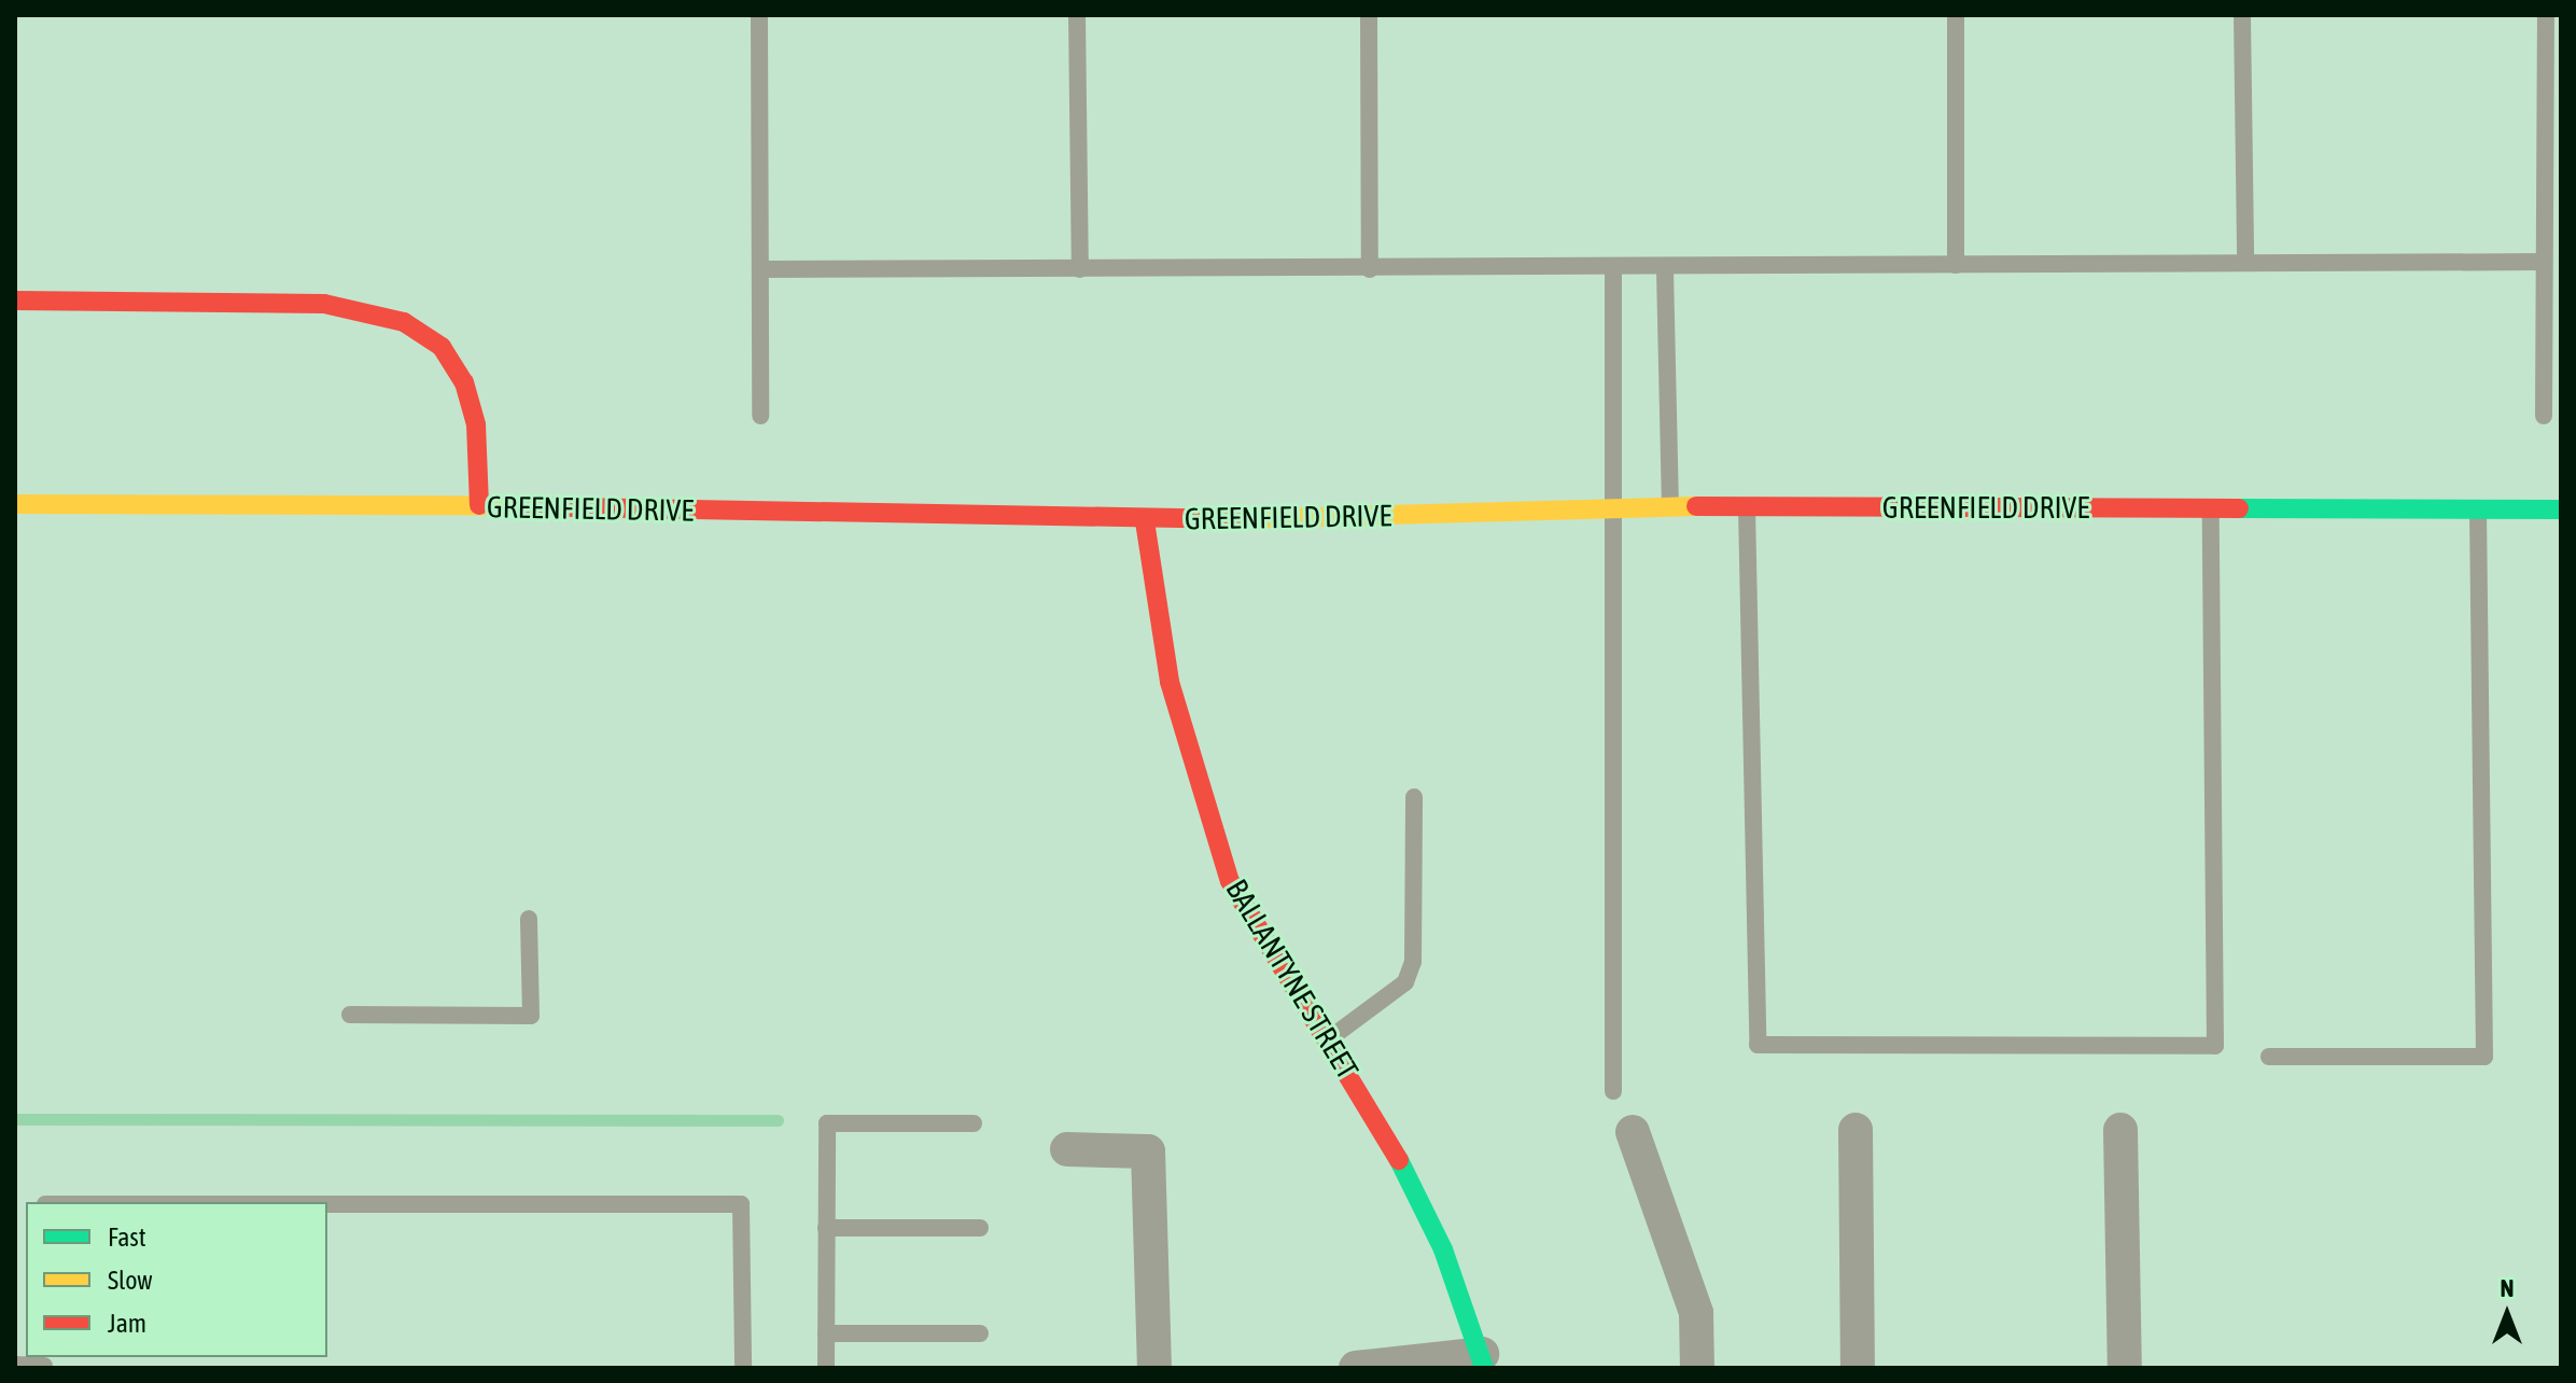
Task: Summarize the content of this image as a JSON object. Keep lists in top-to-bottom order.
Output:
{
  "streets": {
    "main road": ["GREENFIELD DRIVE", "BALLANTYNE STREET"]
  },
  "crossings": [
    ["GREENFIELD DRIVE", "BALLANTYNE STREET"]
  ],
  "legend": ["Fast", "Slow", "Jam"],
  "north": "top"
}
